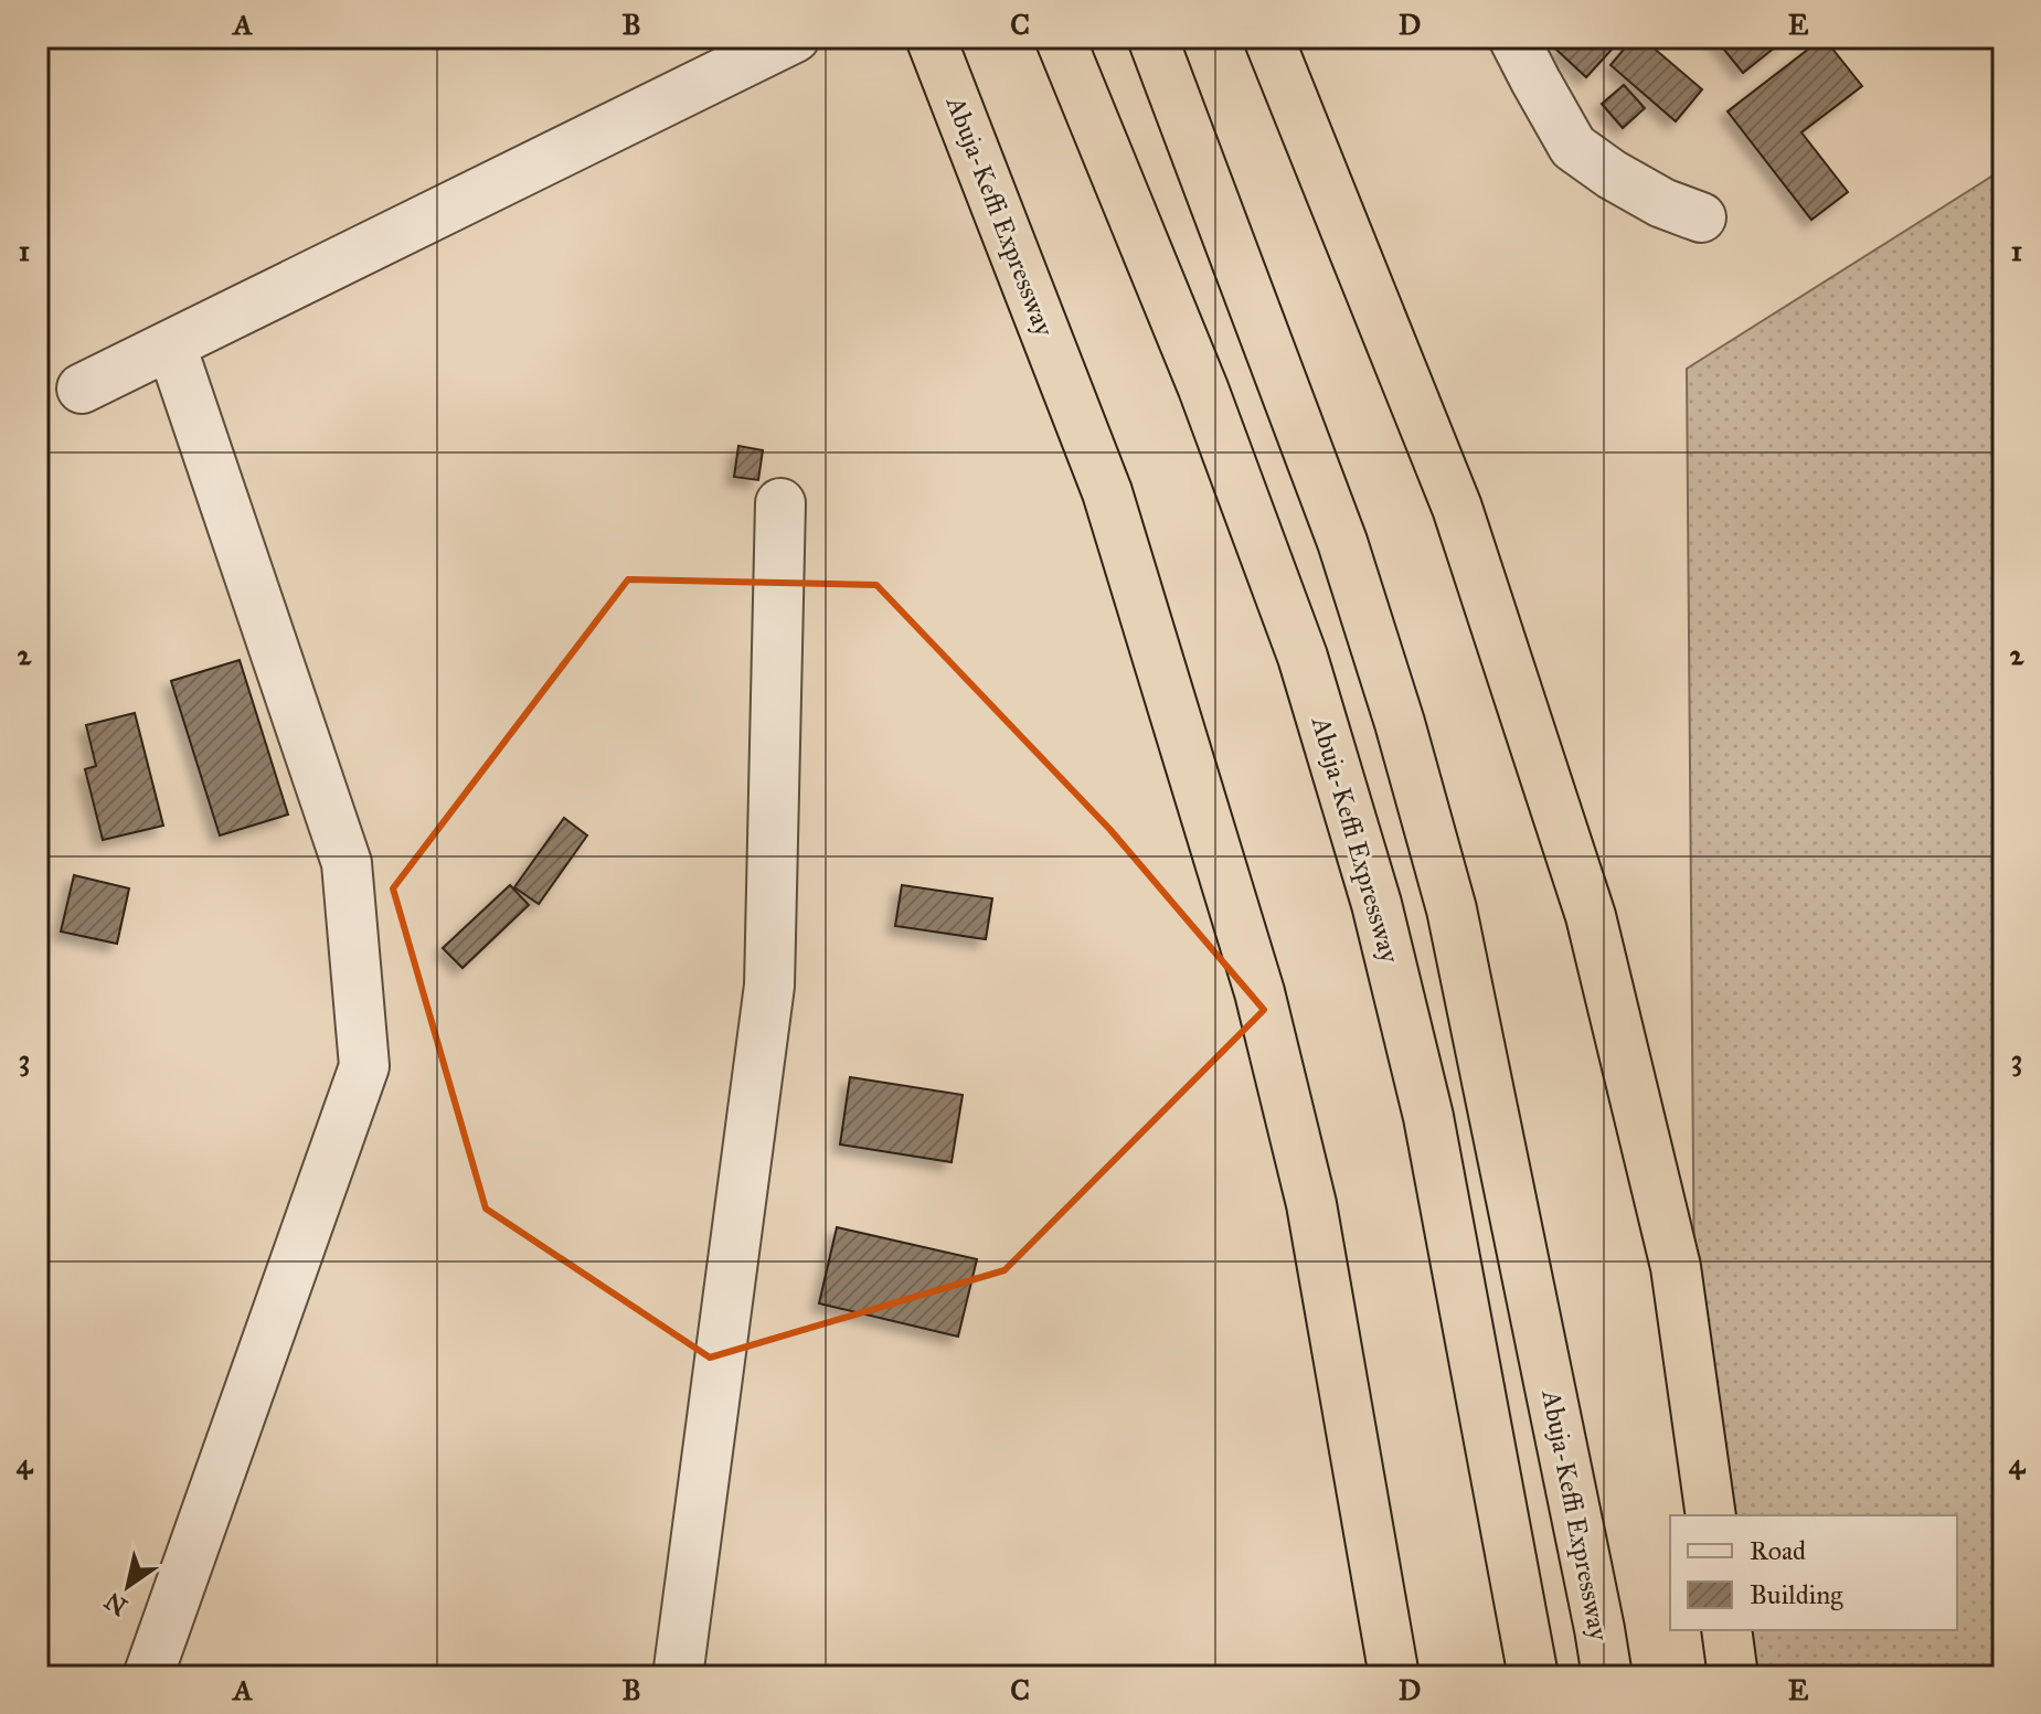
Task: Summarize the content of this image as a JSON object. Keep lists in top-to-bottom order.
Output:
{
  "streets": {
    "highway": ["Abuja-Keffi Expressway"]
  },
  "legend": ["Road", "Building"],
  "north": "bottom left",
  "grid": {
    "columns": [
      "A",
      "B",
      "C",
      "D",
      "E"
    ],
    "rows": [
      "1",
      "2",
      "3",
      "4"
    ]
  }
}
